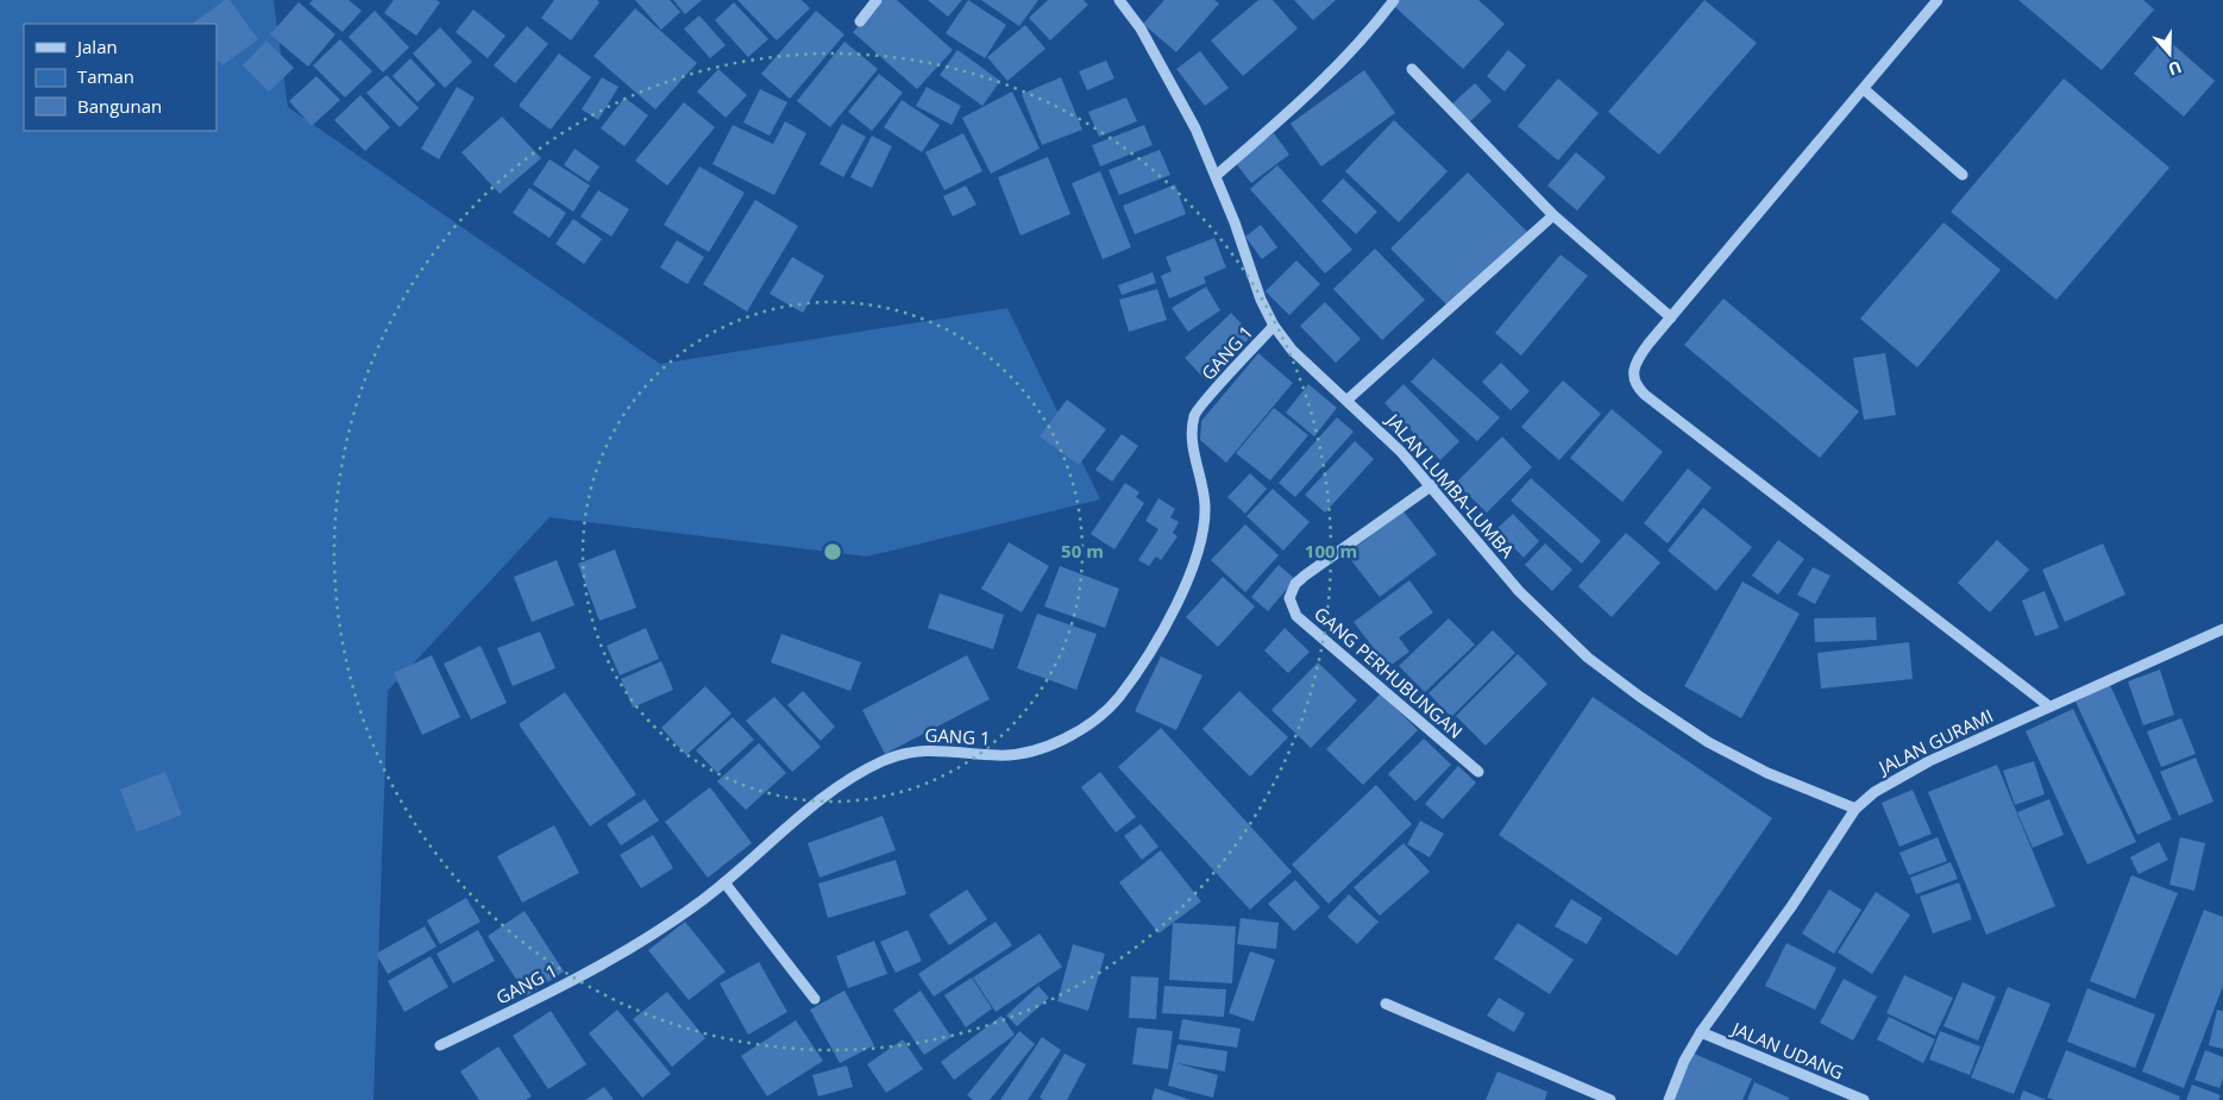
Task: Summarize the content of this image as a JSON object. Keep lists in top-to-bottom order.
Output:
{
  "streets": {
    "street": [
      "GANG 1",
      "JALAN LUMBA-LUMBA",
      "GANG PERHUBUNGAN",
      "JALAN GURAMI",
      "JALAN UDANG"
    ]
  },
  "crossings": [
    ["GANG 1", "JALAN LUMBA-LUMBA"],
    ["JALAN LUMBA-LUMBA", "GANG PERHUBUNGAN"],
    ["JALAN LUMBA-LUMBA", "JALAN GURAMI"],
    ["JALAN GURAMI", "JALAN UDANG"]
  ],
  "legend": ["Jalan", "Taman", "Bangunan"],
  "north": "bottom",
  "rings": ["50 m", "100 m"]
}
